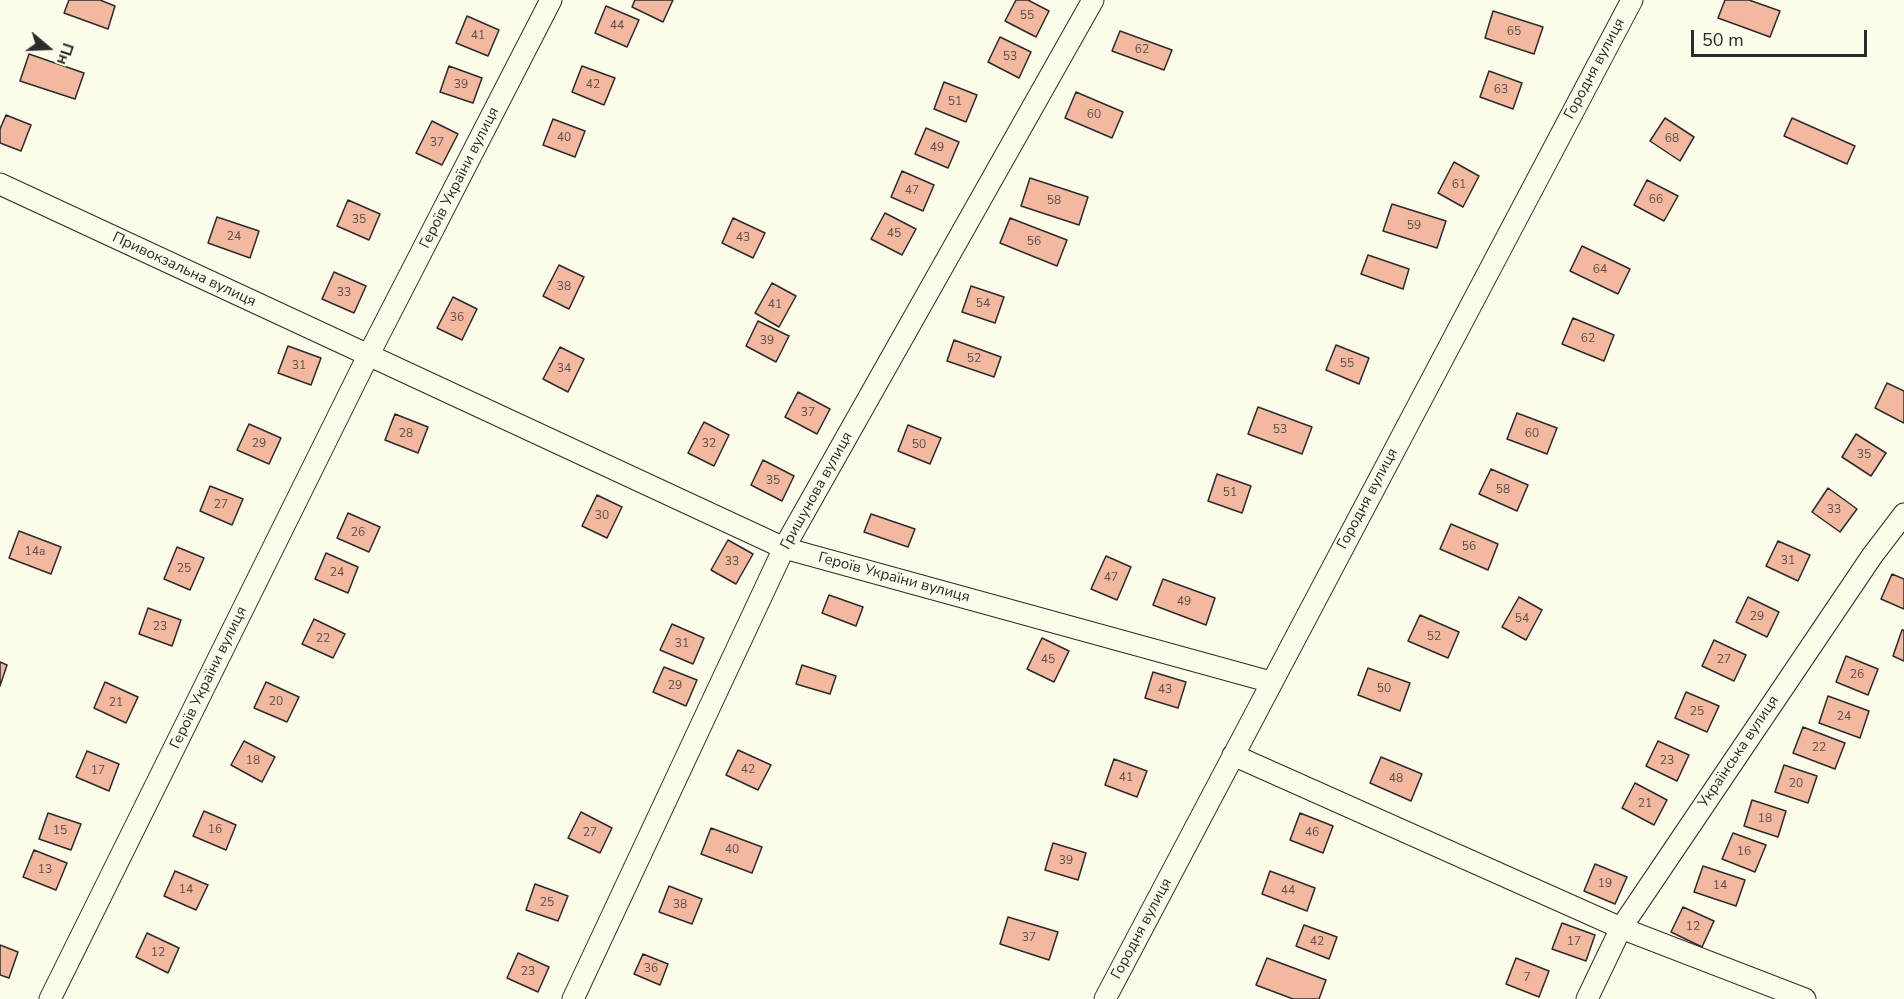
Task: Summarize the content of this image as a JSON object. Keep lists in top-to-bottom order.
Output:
{
  "streets": {
    "street": [
      "Городня вулиця",
      "Героїв України вулиця",
      "Привокзальна вулиця",
      "Гришунова вулиця",
      "Українська вулиця"
    ]
  },
  "crossings": [
    ["Городня вулиця", "Героїв України вулиця"],
    ["Героїв України вулиця", "Привокзальна вулиця"],
    ["Героїв України вулиця", "Гришунова вулиця"]
  ],
  "house_numbers": [
    "55",
    "44",
    "65",
    "41",
    "62",
    "53",
    "39",
    "42",
    "63",
    "51",
    "60",
    "40",
    "68",
    "37",
    "49",
    "61",
    "47",
    "66",
    "58",
    "35",
    "59",
    "45",
    "24",
    "43",
    "56",
    "64",
    "38",
    "33",
    "54",
    "41",
    "36",
    "62",
    "39",
    "52",
    "55",
    "31",
    "34",
    "37",
    "53",
    "28",
    "60",
    "29",
    "32",
    "50",
    "35",
    "35",
    "58",
    "51",
    "27",
    "33",
    "30",
    "26",
    "56",
    "14а",
    "31",
    "33",
    "25",
    "24",
    "47",
    "49",
    "29",
    "54",
    "23",
    "52",
    "22",
    "31",
    "45",
    "27",
    "26",
    "29",
    "50",
    "43",
    "20",
    "21",
    "25",
    "24",
    "22",
    "18",
    "23",
    "42",
    "17",
    "41",
    "48",
    "20",
    "21",
    "18",
    "16",
    "15",
    "27",
    "46",
    "40",
    "16",
    "39",
    "13",
    "19",
    "14",
    "14",
    "44",
    "25",
    "38",
    "12",
    "37",
    "42",
    "17",
    "12",
    "36",
    "23",
    "7"
  ],
  "scale_bar": "50 m",
  "north": "right"
}
